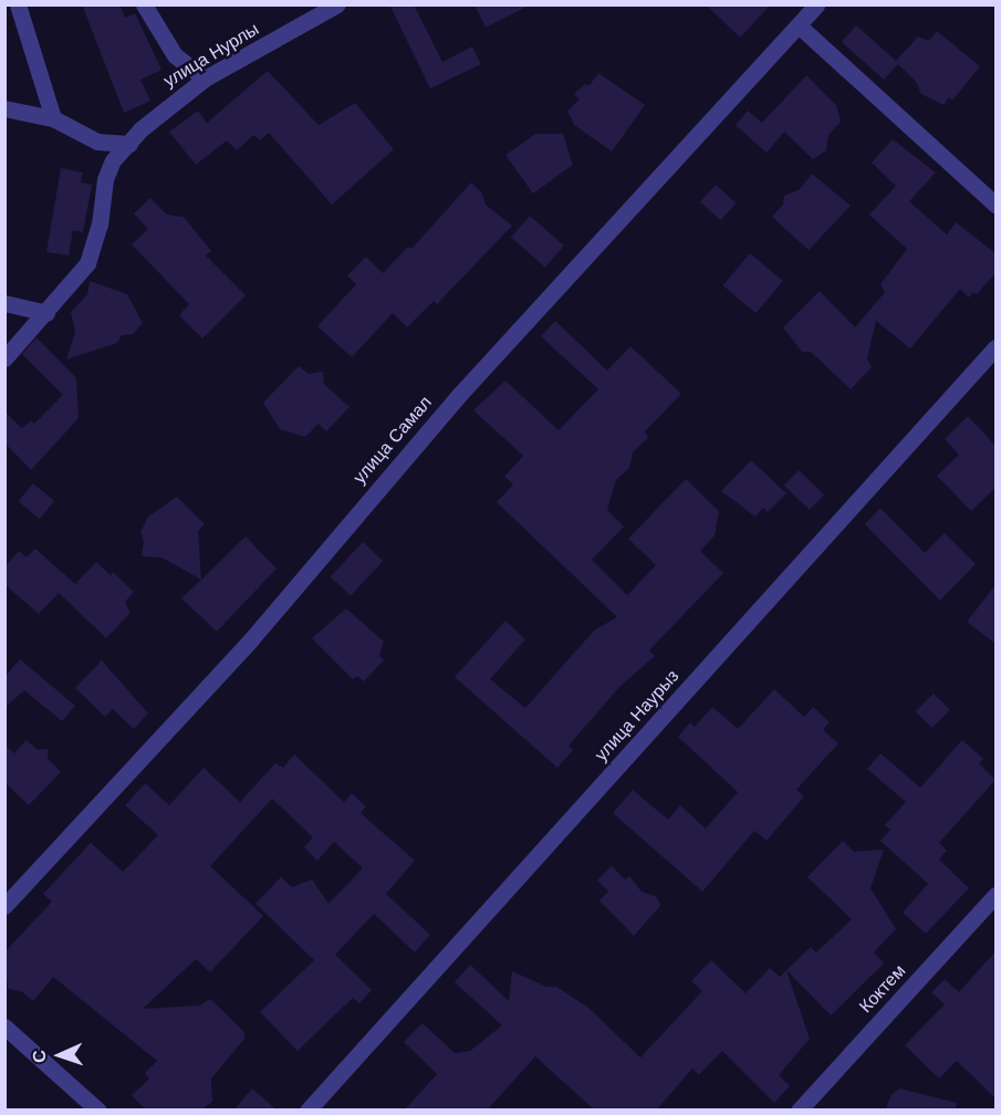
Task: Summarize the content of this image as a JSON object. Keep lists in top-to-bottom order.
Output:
{
  "streets": {
    "street": [
      "улица Нурлы",
      "улица Самал",
      "улица Наурыз",
      "Коктем"
    ]
  },
  "north": "left"
}
